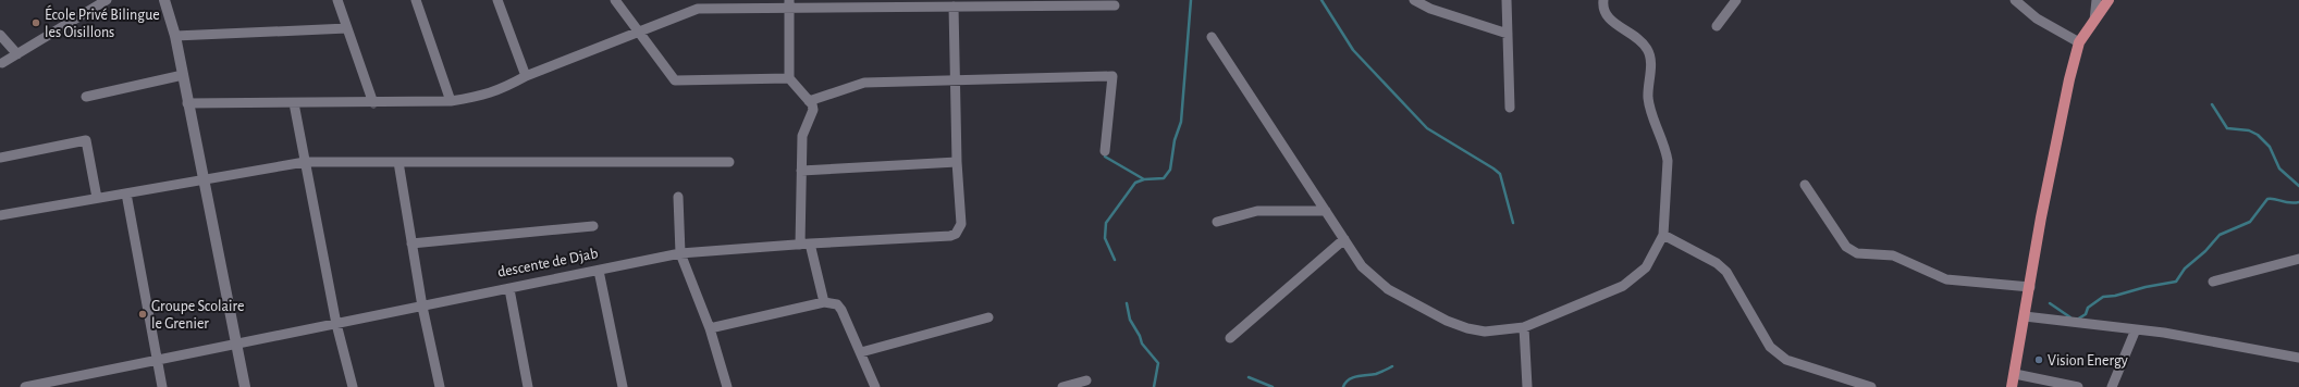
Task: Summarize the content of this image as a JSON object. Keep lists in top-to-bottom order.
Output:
{
  "streets": {
    "street": ["descente de Djab"]
  },
  "places": ["École Privé Bilingue les Oisillons", "Groupe Scolaire le Grenier", "Vision Energy"]
}
